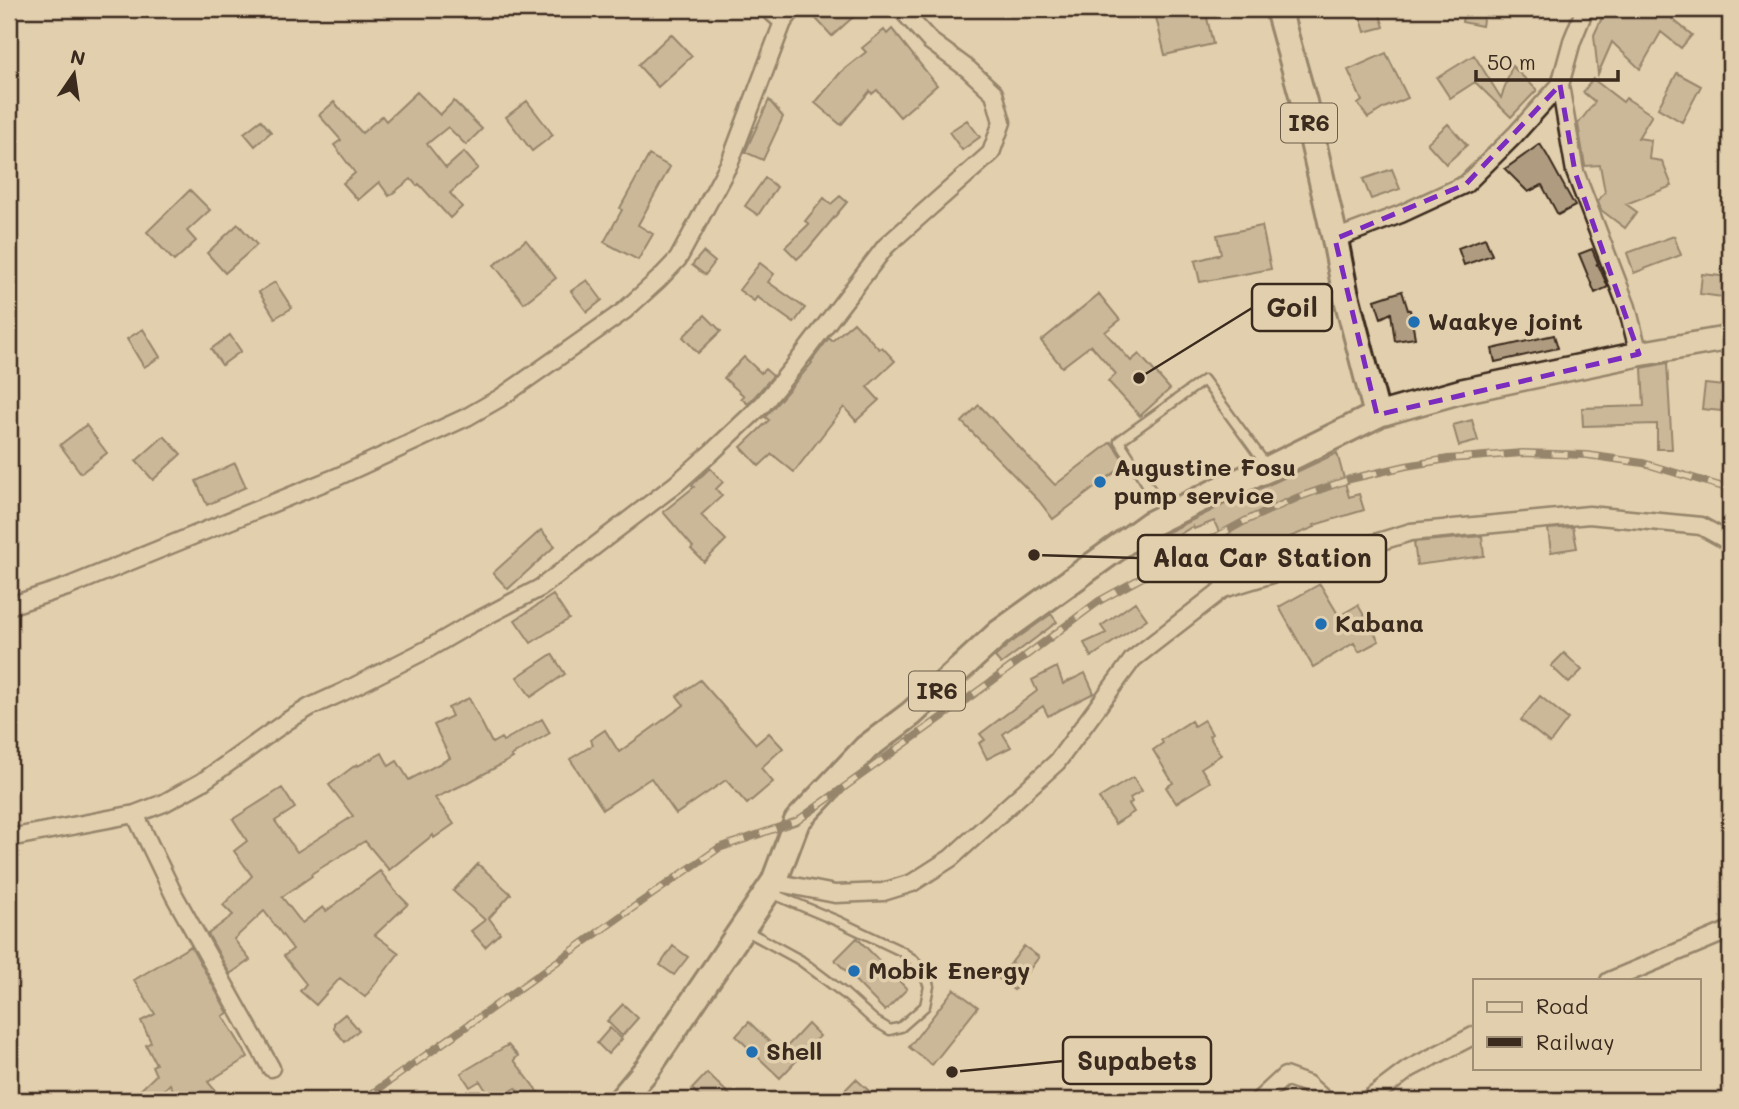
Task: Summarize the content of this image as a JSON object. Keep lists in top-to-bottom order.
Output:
{
  "streets": {
    "main road": ["IR6"]
  },
  "places": [
    "Waakye joint",
    "Goil",
    "Augustine Fosu pump service",
    "Alaa Car Station",
    "Kabana",
    "Mobik Energy",
    "Shell",
    "Supabets"
  ],
  "legend": ["Road", "Railway"],
  "scale_bar": "50 m",
  "north": "top"
}
